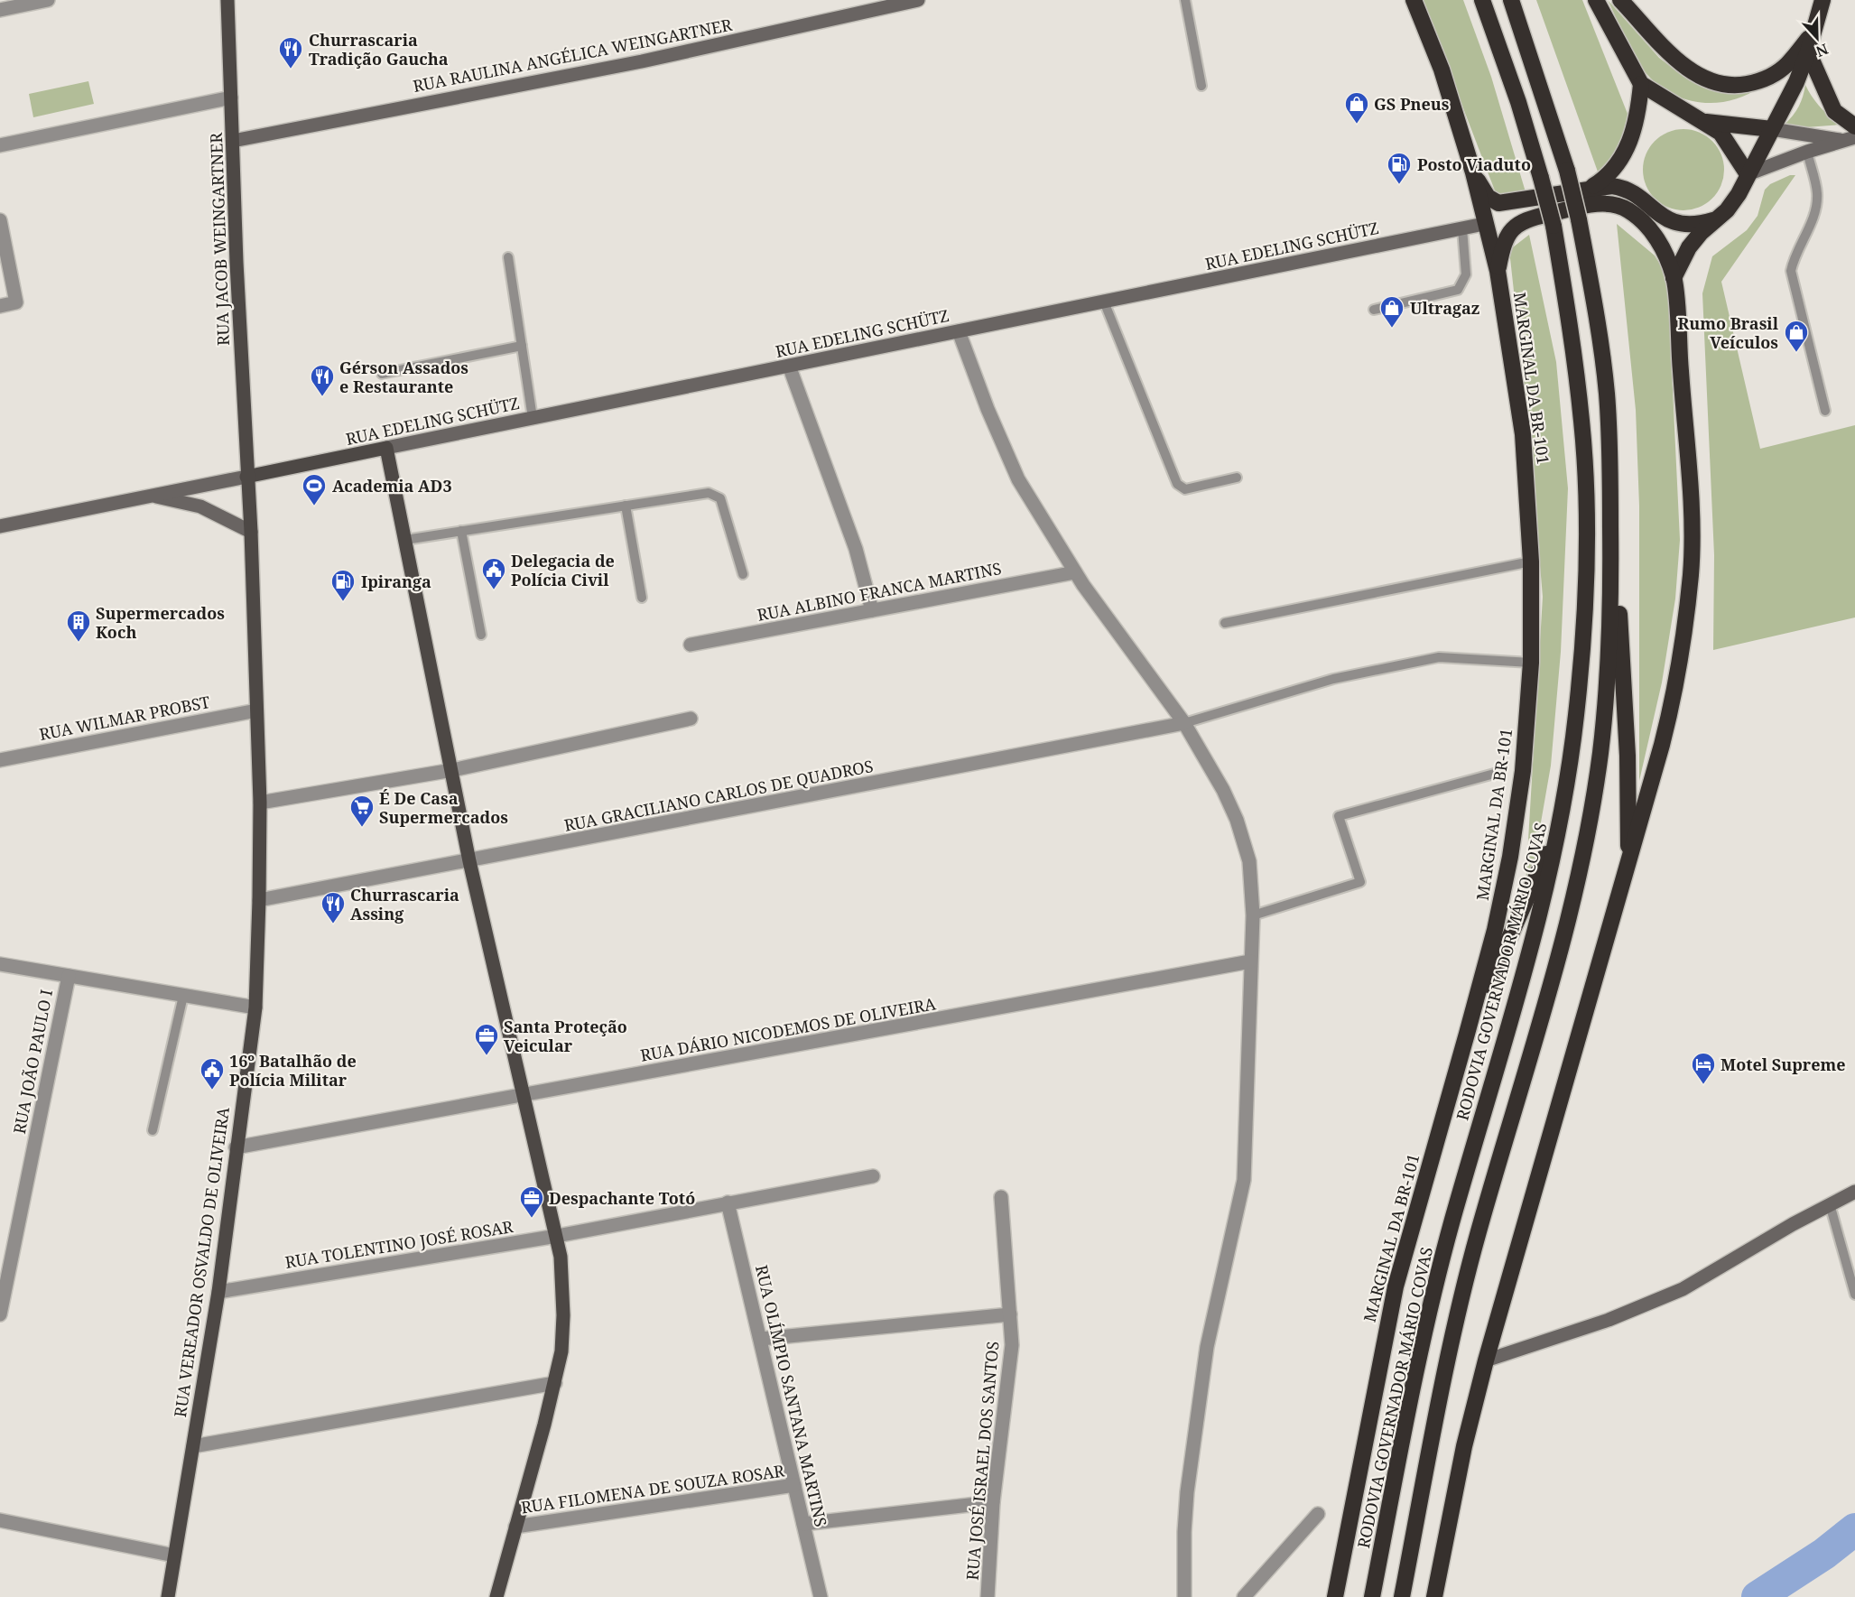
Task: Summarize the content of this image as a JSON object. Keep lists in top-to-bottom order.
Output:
{
  "streets": {
    "highway": ["MARGINAL DA BR-101", "RODOVIA GOVERNADOR MÁRIO COVAS"],
    "main road": [
      "RUA RAULINA ANGÉLICA WEINGARTNER",
      "RUA JACOB WEINGARTNER",
      "RUA EDELING SCHÜTZ",
      "RUA VEREADOR OSVALDO DE OLIVEIRA"
    ],
    "street": [
      "RUA ALBINO FRANCA MARTINS",
      "RUA WILMAR PROBST",
      "RUA GRACILIANO CARLOS DE QUADROS",
      "RUA DÁRIO NICODEMOS DE OLIVEIRA",
      "RUA JOÃO PAULO I",
      "RUA TOLENTINO JOSÉ ROSAR",
      "RUA OLÍMPIO SANTANA MARTINS",
      "RUA JOSÉ ISRAEL DOS SANTOS",
      "RUA FILOMENA DE SOUZA ROSAR"
    ]
  },
  "crossings": [
    ["RUA RAULINA ANGÉLICA WEINGARTNER", "RUA JACOB WEINGARTNER"],
    ["RUA JACOB WEINGARTNER", "RUA EDELING SCHÜTZ"],
    ["RUA JACOB WEINGARTNER", "RUA VEREADOR OSVALDO DE OLIVEIRA"],
    ["RUA EDELING SCHÜTZ", "MARGINAL DA BR-101"],
    ["RUA EDELING SCHÜTZ", "RUA VEREADOR OSVALDO DE OLIVEIRA"],
    ["RUA WILMAR PROBST", "RUA VEREADOR OSVALDO DE OLIVEIRA"],
    ["RUA GRACILIANO CARLOS DE QUADROS", "RUA VEREADOR OSVALDO DE OLIVEIRA"],
    ["RUA DÁRIO NICODEMOS DE OLIVEIRA", "RUA VEREADOR OSVALDO DE OLIVEIRA"],
    ["RUA TOLENTINO JOSÉ ROSAR", "RUA VEREADOR OSVALDO DE OLIVEIRA"],
    ["RUA TOLENTINO JOSÉ ROSAR", "RUA OLÍMPIO SANTANA MARTINS"],
    ["RUA OLÍMPIO SANTANA MARTINS", "RUA FILOMENA DE SOUZA ROSAR"]
  ],
  "places": {
    "restaurant": ["Churrascaria Tradição Gaucha", "Gérson Assados e Restaurante", "Churrascaria Assing"],
    "shop": ["GS Pneus", "Ultragaz", "Rumo Brasil Veículos"],
    "fuel station": ["Posto Viaduto", "Ipiranga"],
    "sports": ["Academia AD3"],
    "public building": ["Delegacia de Polícia Civil", "16º Batalhão de Polícia Militar"],
    "building": ["Supermercados Koch"],
    "supermarket": ["É De Casa Supermercados"],
    "office": ["Santa Proteção Veicular", "Despachante Totó"],
    "hotel": ["Motel Supreme"]
  },
  "north": "bottom"
}
